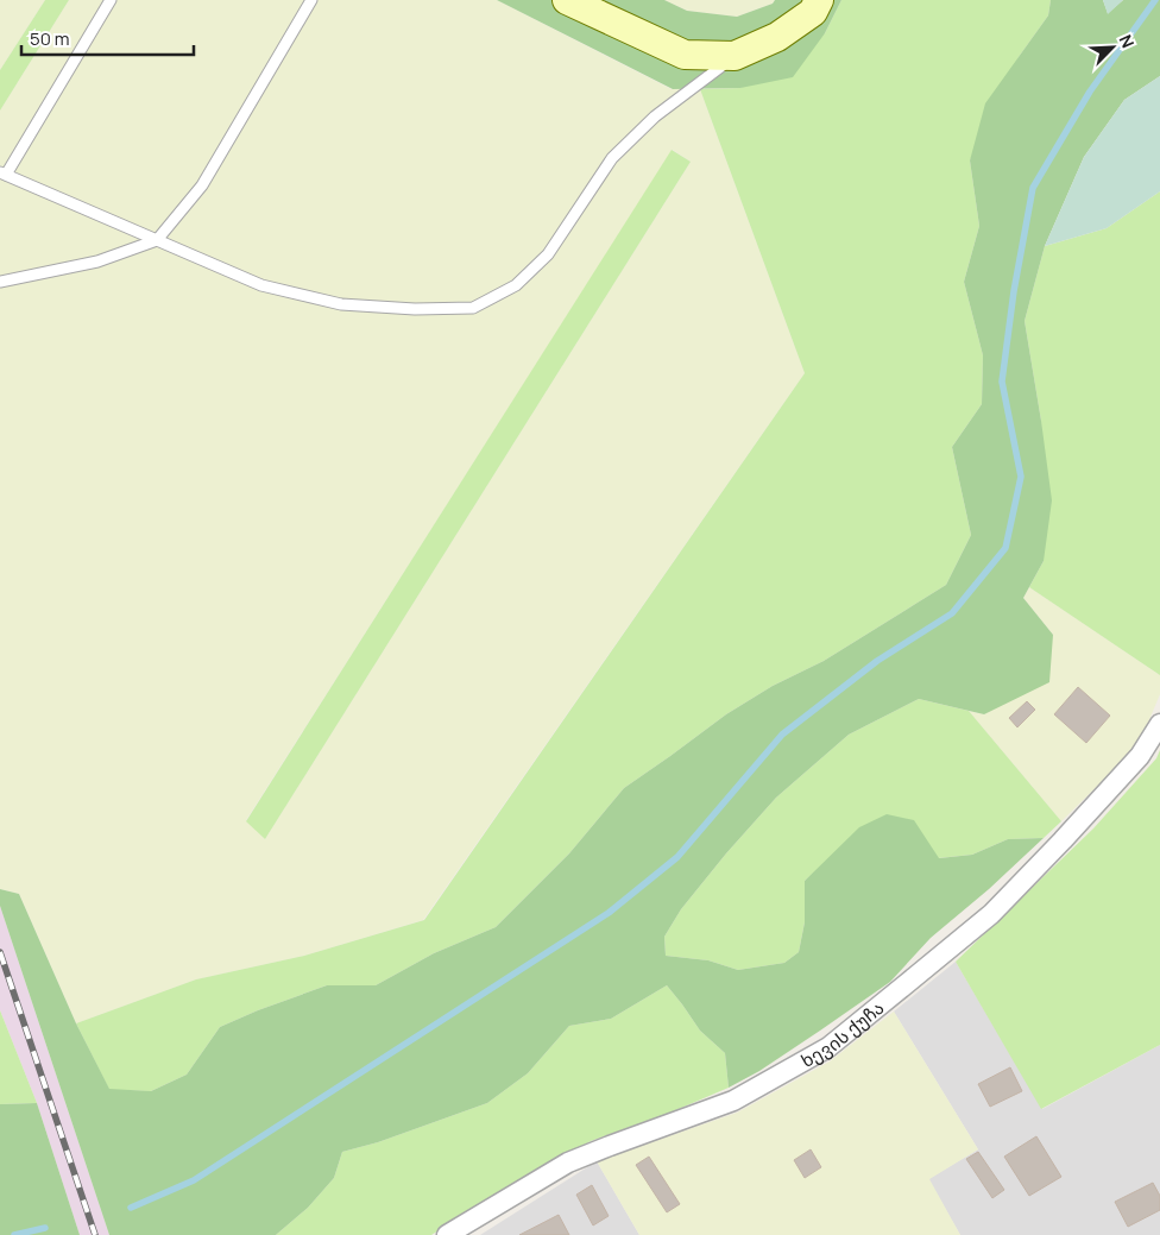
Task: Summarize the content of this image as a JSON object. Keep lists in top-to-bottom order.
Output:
{
  "streets": {
    "street": ["ხევის ქუჩა"]
  },
  "scale_bar": "50 m",
  "north": "top right"
}
